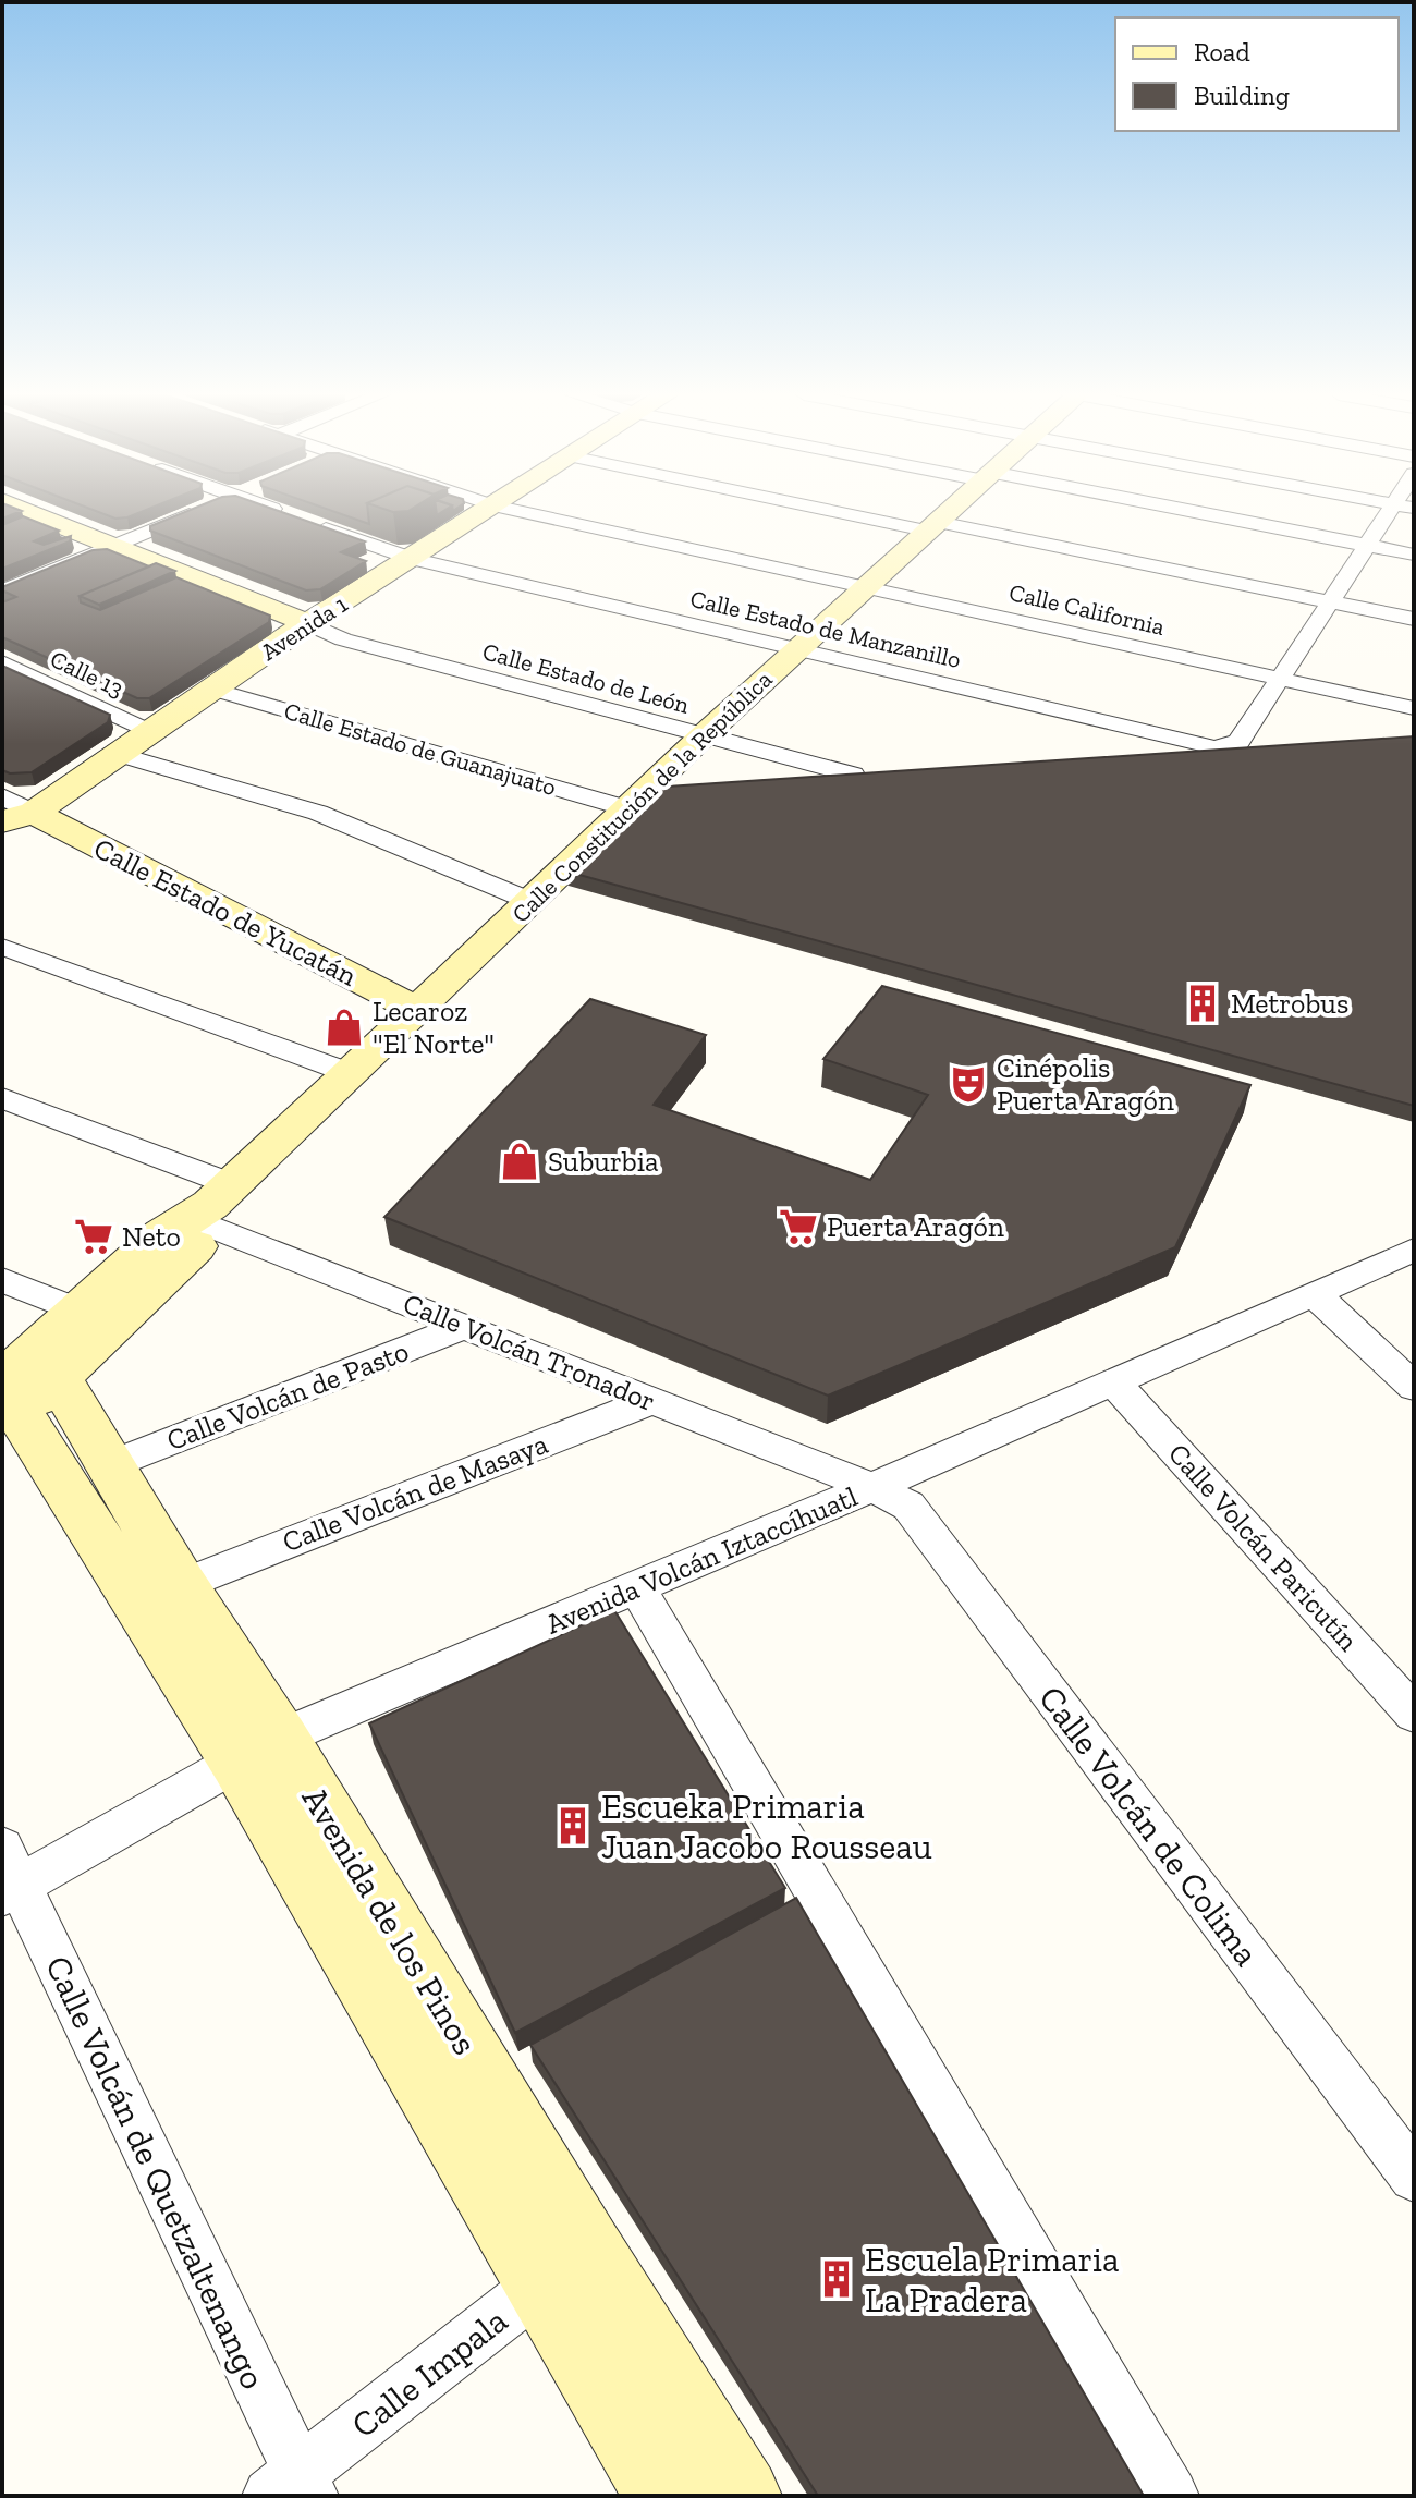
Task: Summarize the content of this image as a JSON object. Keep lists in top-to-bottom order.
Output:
{
  "streets": {
    "street": [
      "Calle California",
      "Avenida 1",
      "Calle Estado de Manzanillo",
      "Calle 13",
      "Calle Estado de León",
      "Calle Estado de Guanajuato",
      "Calle Constitución de la República",
      "Calle Estado de Yucatán",
      "Calle Volcán Tronador",
      "Calle Volcán de Pasto",
      "Calle Volcán de Masaya",
      "Calle Volcán Paricutín",
      "Avenida Volcán Iztaccíhuatl",
      "Calle Volcán de Colima",
      "Avenida de los Pinos",
      "Calle Volcán de Quetzaltenango",
      "Calle Impala"
    ]
  },
  "crossings": [
    ["Calle California", "Calle Estado de Manzanillo"],
    ["Calle California", "Calle Constitución de la República"],
    ["Avenida 1", "Calle Estado de Manzanillo"],
    ["Avenida 1", "Calle 13"],
    ["Avenida 1", "Calle Estado de León"],
    ["Avenida 1", "Calle Estado de Guanajuato"],
    ["Avenida 1", "Calle Estado de Yucatán"],
    ["Calle Estado de Manzanillo", "Calle Constitución de la República"],
    ["Calle Estado de León", "Calle Constitución de la República"],
    ["Calle Estado de Guanajuato", "Calle Constitución de la República"],
    ["Calle Constitución de la República", "Calle Estado de Yucatán"],
    ["Calle Constitución de la República", "Calle Volcán Tronador"],
    ["Calle Constitución de la República", "Avenida de los Pinos"],
    ["Calle Volcán Tronador", "Calle Volcán de Pasto"],
    ["Calle Volcán Tronador", "Calle Volcán de Masaya"],
    ["Calle Volcán Tronador", "Avenida Volcán Iztaccíhuatl"],
    ["Calle Volcán Tronador", "Calle Volcán de Colima"],
    ["Calle Volcán de Pasto", "Avenida de los Pinos"],
    ["Calle Volcán de Masaya", "Avenida de los Pinos"],
    ["Calle Volcán Paricutín", "Avenida Volcán Iztaccíhuatl"],
    ["Avenida Volcán Iztaccíhuatl", "Calle Volcán de Colima"],
    ["Avenida Volcán Iztaccíhuatl", "Avenida de los Pinos"],
    ["Avenida Volcán Iztaccíhuatl", "Calle Volcán de Quetzaltenango"],
    ["Avenida de los Pinos", "Calle Impala"],
    ["Calle Volcán de Quetzaltenango", "Calle Impala"]
  ],
  "places": {
    "building": ["Metrobus", "Escueka Primaria Juan Jacobo Rousseau", "Escuela Primaria La Pradera"],
    "shop": ["Lecaroz \"El Norte\"", "Suburbia"],
    "theatre": ["Cinépolis Puerta Aragón"],
    "supermarket": ["Puerta Aragón", "Neto"]
  },
  "legend": ["Road", "Building"]
}
